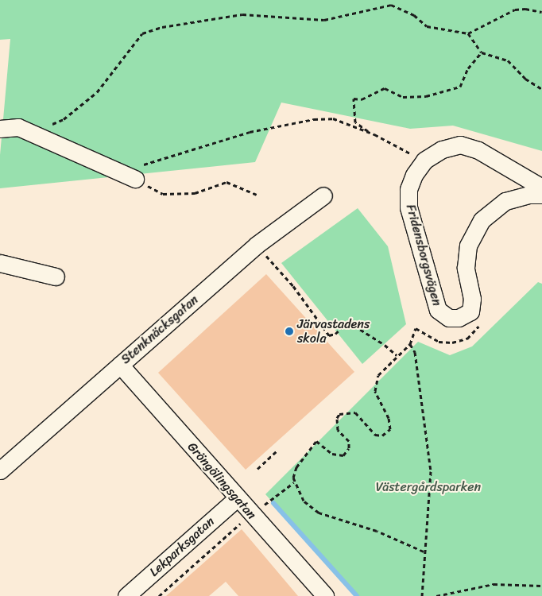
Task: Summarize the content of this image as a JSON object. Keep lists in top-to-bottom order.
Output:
{
  "streets": {
    "street": [
      "Fridensborgsvägen",
      "Stenknäcksgatan",
      "Gröngölingsgatan",
      "Lekparksgatan"
    ]
  },
  "crossings": [
    ["Stenknäcksgatan", "Gröngölingsgatan"],
    ["Gröngölingsgatan", "Lekparksgatan"]
  ],
  "parks": ["Västergårdsparken"],
  "places": ["Järvastadens skola"]
}
